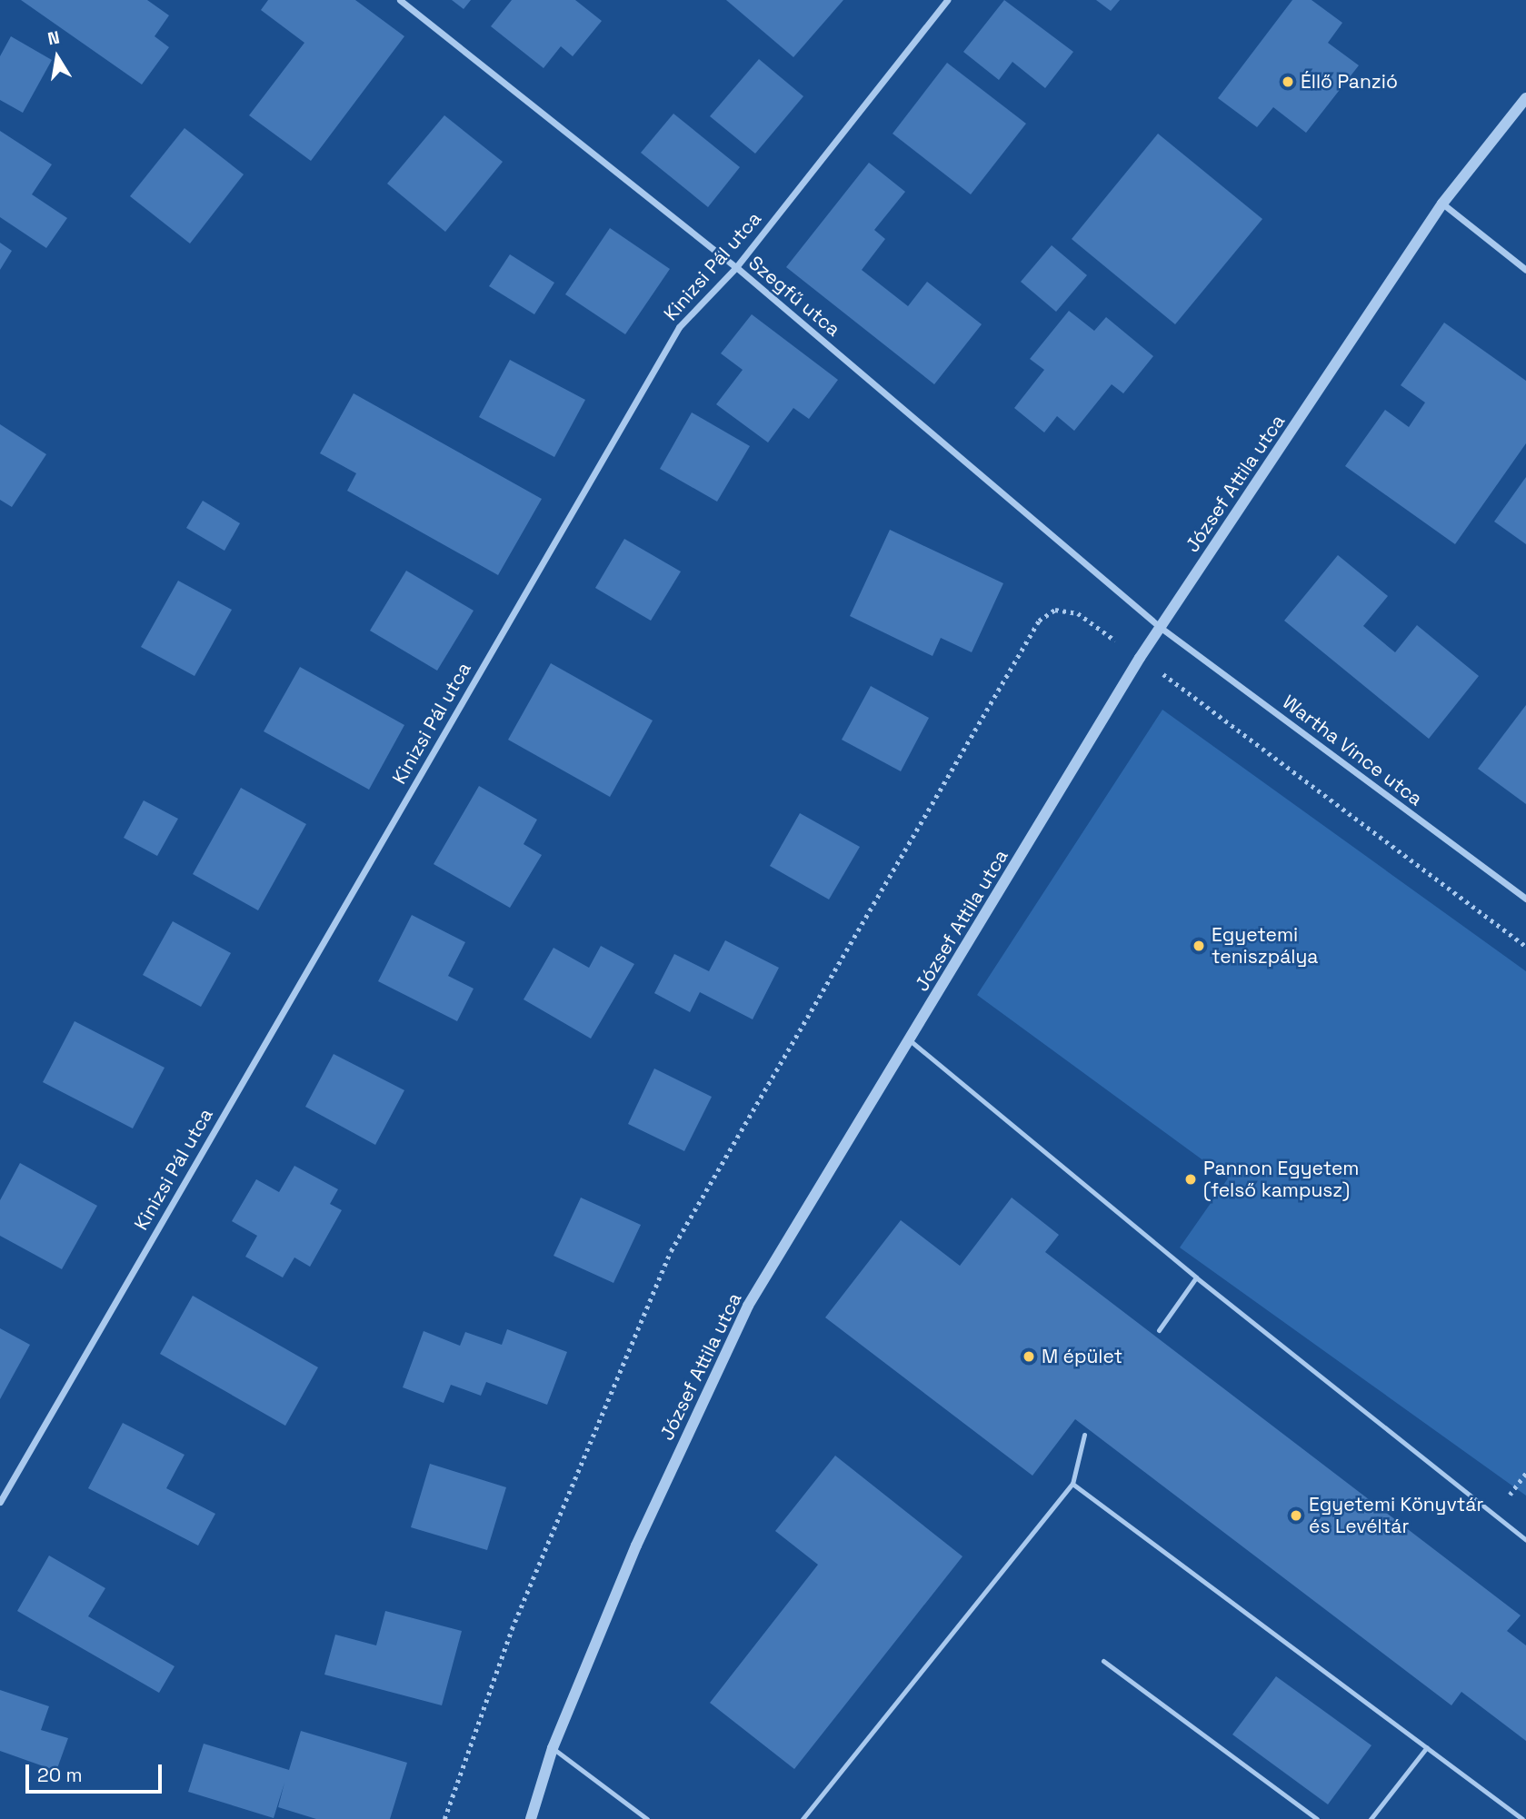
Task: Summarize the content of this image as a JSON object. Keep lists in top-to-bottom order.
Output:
{
  "streets": {
    "street": [
      "Kinizsi Pál utca",
      "Szegfű utca",
      "József Attila utca",
      "Wartha Vince utca"
    ]
  },
  "crossings": [
    ["Kinizsi Pál utca", "Szegfű utca"],
    ["Szegfű utca", "József Attila utca"],
    ["Szegfű utca", "Wartha Vince utca"],
    ["József Attila utca", "Wartha Vince utca"]
  ],
  "places": [
    "Éllő Panzió",
    "Egyetemi teniszpálya",
    "Pannon Egyetem (felső kampusz)",
    "M épület",
    "Egyetemi Könyvtár és Levéltár"
  ],
  "scale_bar": "20 m",
  "north": "top"
}
